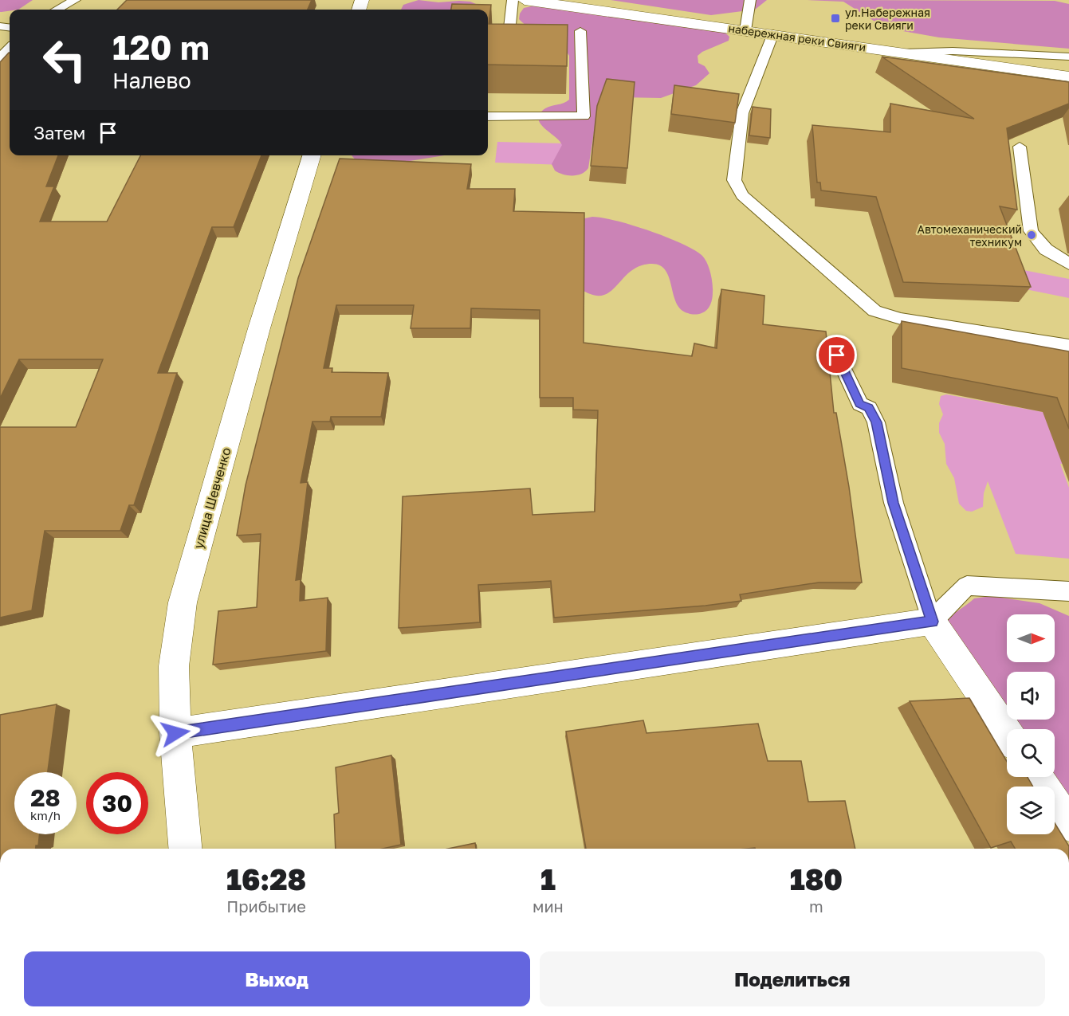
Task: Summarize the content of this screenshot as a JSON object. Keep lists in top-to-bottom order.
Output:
{
  "streets": {
    "street": ["набережная реки Свияги", "улица Шевченко"]
  },
  "places": {
    "transit": ["ул.Набережная реки Свияги"],
    "other": ["Автомеханический техникум"]
  },
  "north": "right",
  "page": {
    "turn": ["120 m", "Налево"],
    "then": "Затем",
    "speed": "28 km/h",
    "limit": "30",
    "eta": [
      "16:28",
      "Прибытие",
      "1",
      "мин",
      "180",
      "m"
    ],
    "buttons": ["Выход", "Поделиться"]
  }
}
